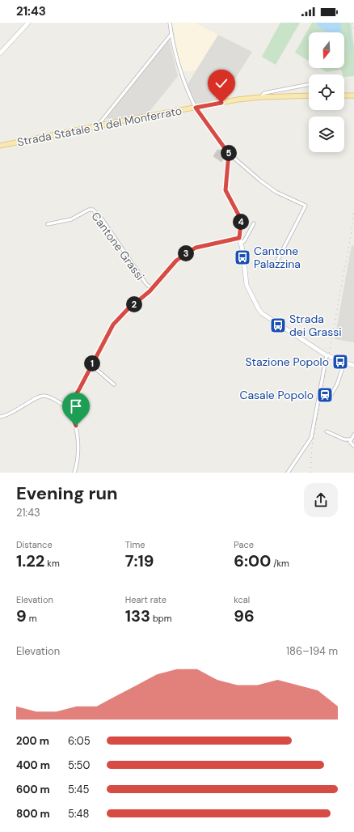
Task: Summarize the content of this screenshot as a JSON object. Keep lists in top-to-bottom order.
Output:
{
  "streets": {
    "main road": ["Strada Statale 31 del Monferrato"],
    "street": ["Cantone Grassi"]
  },
  "places": {
    "bus stop": ["Cantone Palazzina", "Strada dei Grassi", "Stazione Popolo"],
    "station": ["Casale Popolo"]
  },
  "north": "bottom",
  "page": {
    "status": "21:43",
    "pins": [
      "5",
      "4",
      "3",
      "2",
      "1"
    ],
    "heading": ["Evening run", "21:43"],
    "stats": [
      ["Distance", "1.22 km"],
      ["Time", "7:19"],
      ["Pace", "6:00 /km"],
      ["Elevation", "9 m"],
      ["Heart rate", "133 bpm"],
      ["kcal", "96"]
    ],
    "chart": ["Elevation", "186–194 m"],
    "list": [
      {
        "name": "200 m",
        "note": "6:05"
      },
      {
        "name": "400 m",
        "note": "5:50"
      },
      {
        "name": "600 m",
        "note": "5:45"
      },
      {
        "name": "800 m",
        "note": "5:48"
      }
    ]
  }
}
